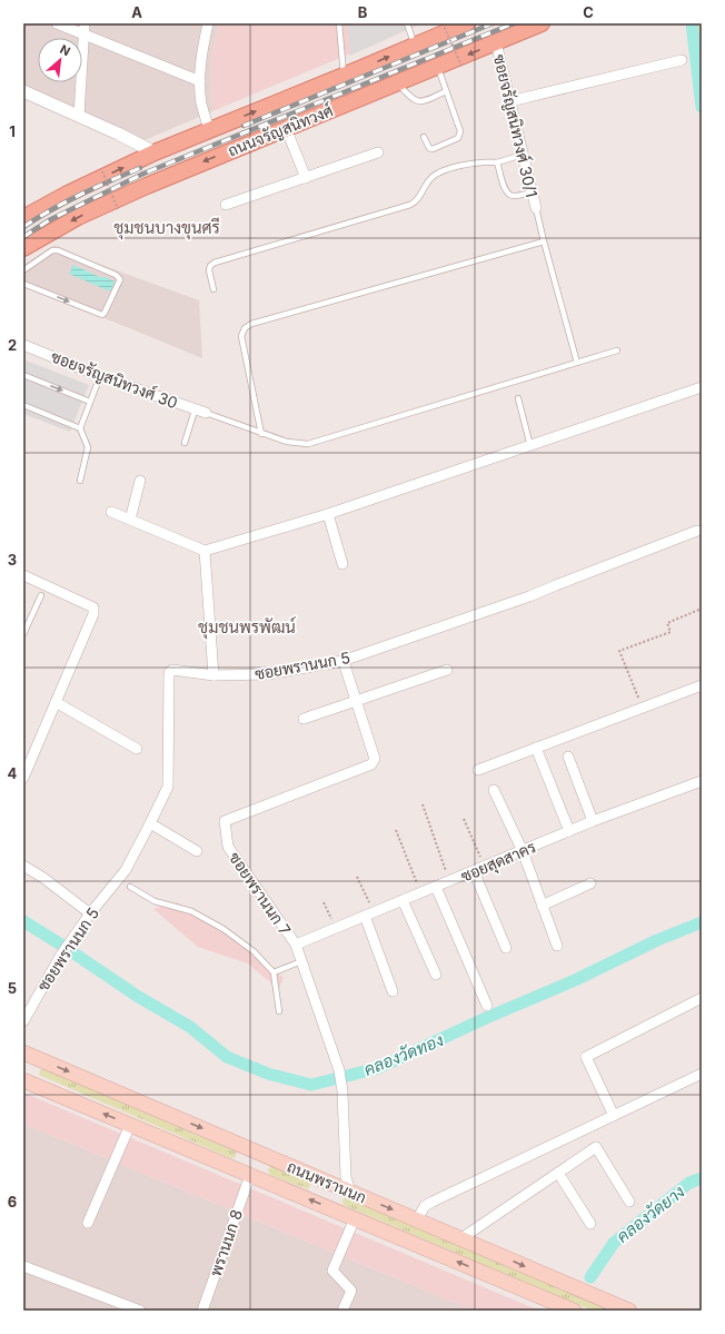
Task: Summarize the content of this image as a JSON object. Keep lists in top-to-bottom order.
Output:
{
  "streets": {
    "main road": ["ถนนจรัญสนิทวงศ์", "ถนนพรานนก"],
    "street": [
      "ซอยจรัญสนิทวงศ์ 30/1",
      "ซอยจรัญสนิทวงศ์ 30",
      "ซอยพรานนก 5",
      "ซอยสุดสาคร",
      "ซอยพรานนก 7",
      "พรานนก 8"
    ]
  },
  "crossings": [
    ["ซอยจรัญสนิทวงศ์ 30/1", "ถนนจรัญสนิทวงศ์"],
    ["ซอยสุดสาคร", "ซอยพรานนก 7"],
    ["ซอยพรานนก 7", "ถนนพรานนก"],
    ["ถนนพรานนก", "พรานนก 8"]
  ],
  "districts": ["ชุมชนบางขุนศรี", "ชุมชนพรพัฒน์"],
  "water": ["คลองวัดทอง", "คลองวัดยาง"],
  "north": "top right",
  "grid": {
    "columns": ["A", "B", "C"],
    "rows": [
      "1",
      "2",
      "3",
      "4",
      "5",
      "6"
    ]
  }
}
